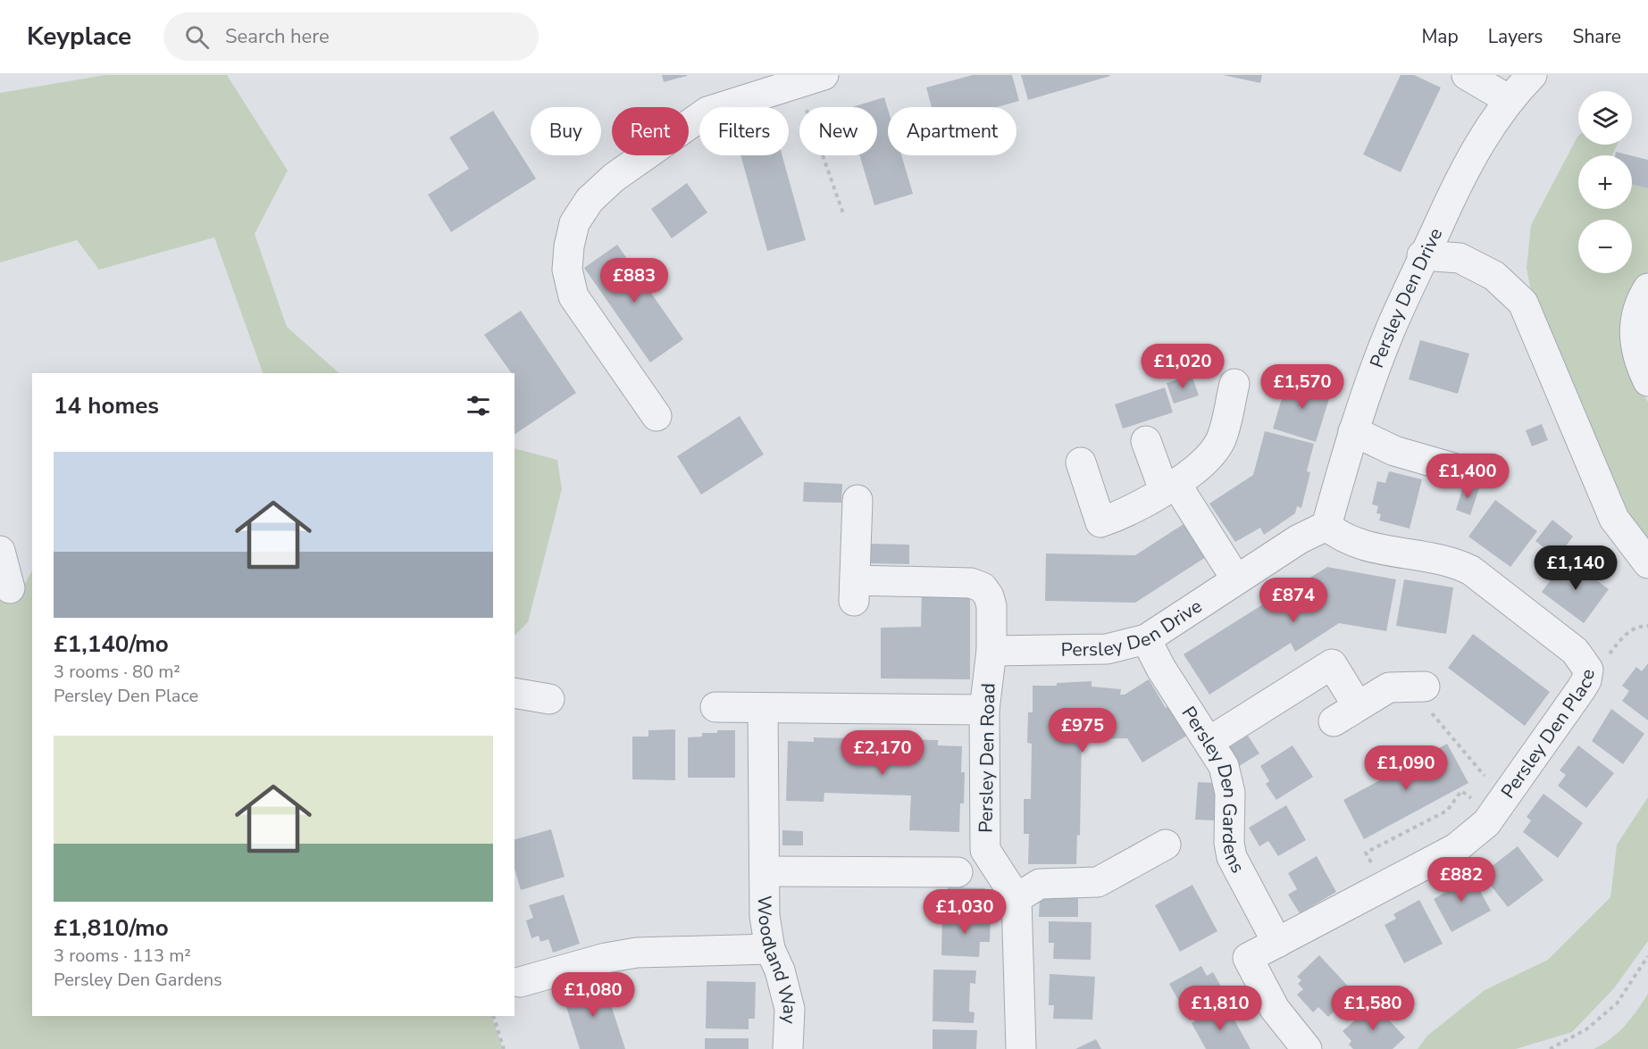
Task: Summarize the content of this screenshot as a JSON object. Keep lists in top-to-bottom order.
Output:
{
  "streets": {
    "street": [
      "Persley Den Drive",
      "Persley Den Place",
      "Persley Den Road",
      "Persley Den Gardens",
      "Woodland Way"
    ]
  },
  "crossings": [
    ["Persley Den Drive", "Persley Den Place"],
    ["Persley Den Drive", "Persley Den Road"],
    ["Persley Den Drive", "Persley Den Gardens"],
    ["Persley Den Place", "Persley Den Gardens"]
  ],
  "page": {
    "header": "Keyplace",
    "search": "Search here",
    "nav": ["Map", "Layers", "Share"],
    "map_buttons": ["+", "−"],
    "chip": [
      "Buy",
      "Rent",
      "Filters",
      "New",
      "Apartment"
    ],
    "price": [
      "£883",
      "£1,020",
      "£1,570",
      "£1,400",
      "£1,140",
      "£874",
      "£975",
      "£2,170",
      "£1,090",
      "£882",
      "£1,030",
      "£1,080",
      "£1,810",
      "£1,580"
    ],
    "heading": "14 homes",
    "list": [
      {
        "name": "£1,140/mo",
        "note": "3 rooms · 80 m² · Persley Den Place"
      },
      {
        "name": "£1,810/mo",
        "note": "3 rooms · 113 m² · Persley Den Gardens"
      }
    ]
  }
}
